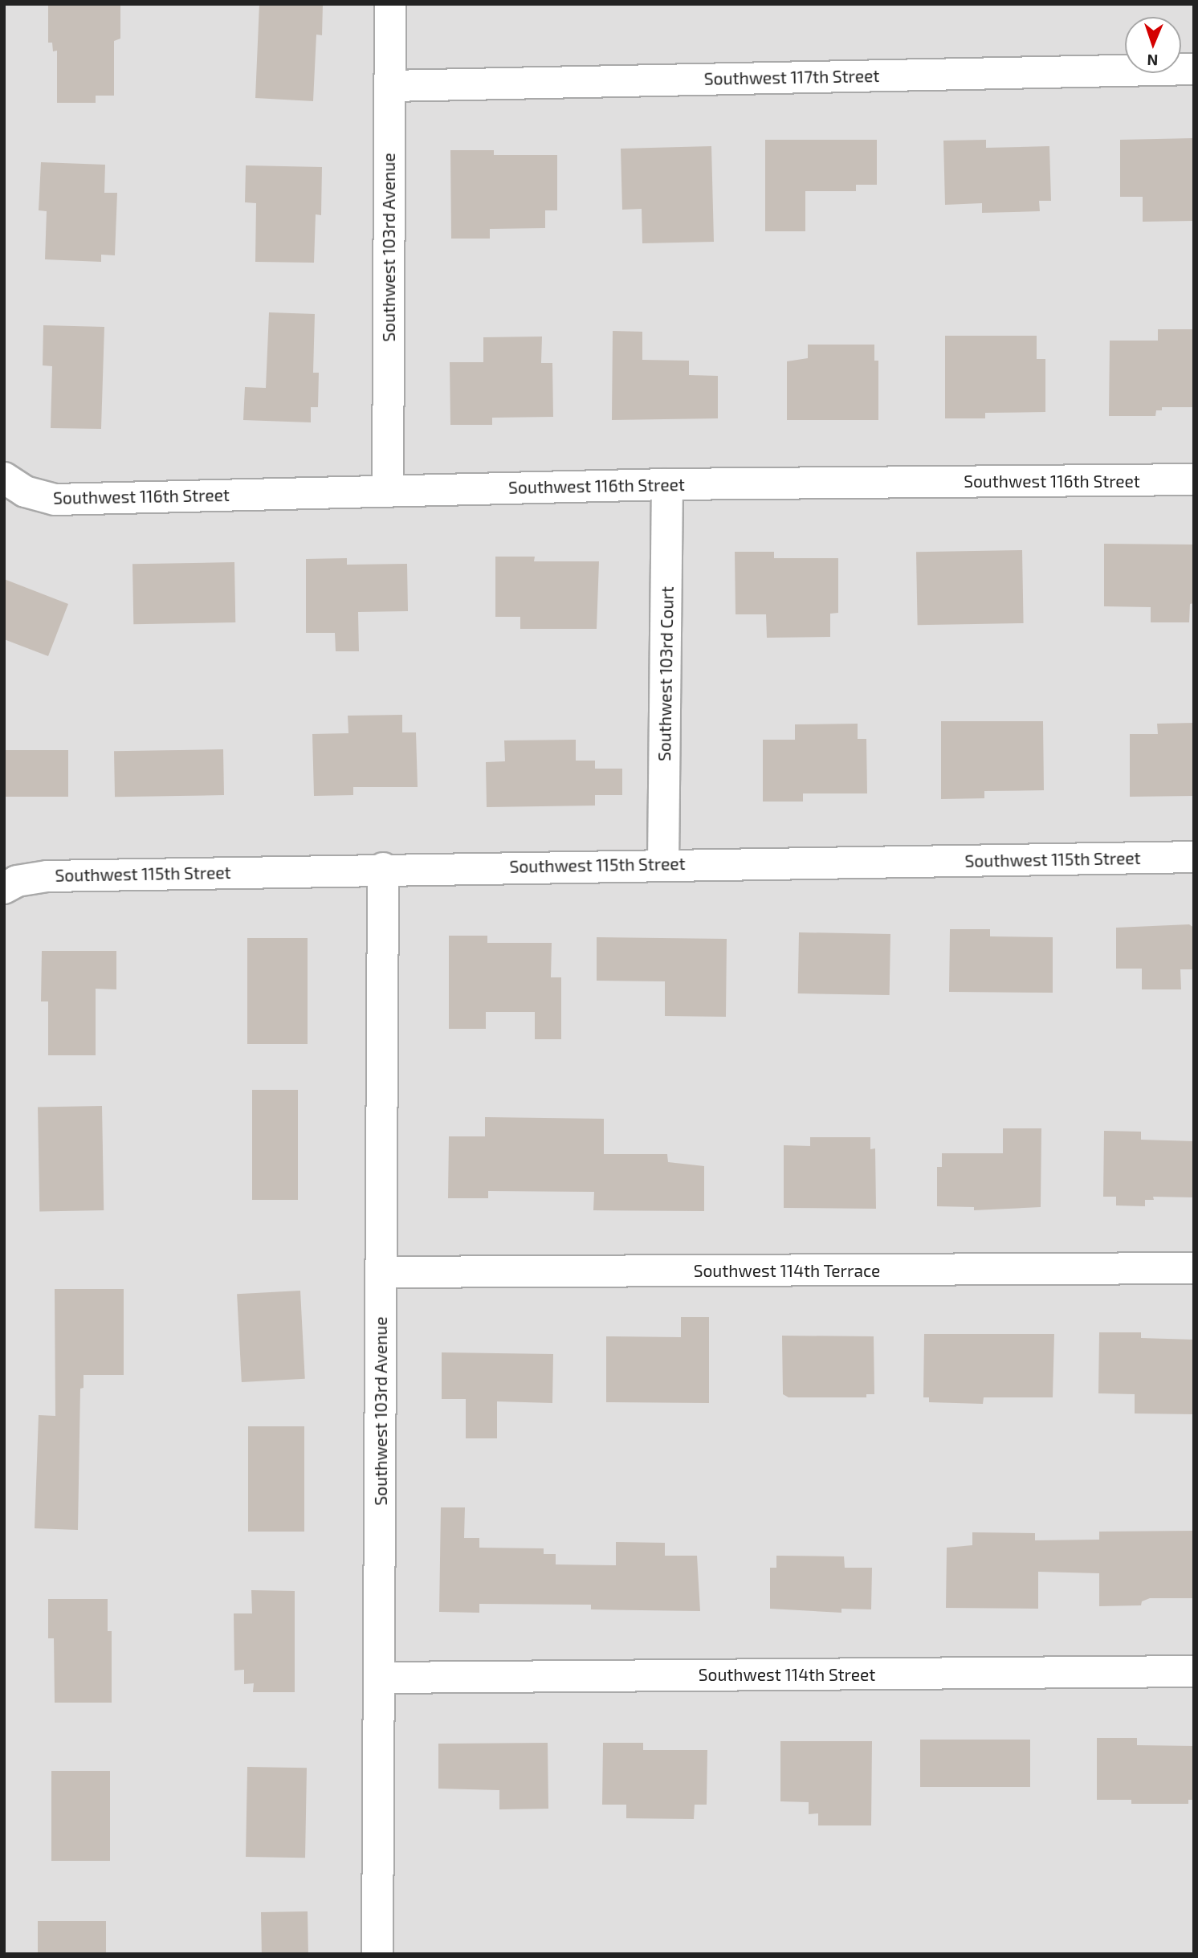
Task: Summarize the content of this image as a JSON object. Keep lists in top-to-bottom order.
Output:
{
  "streets": {
    "street": [
      "Southwest 117th Street",
      "Southwest 103rd Avenue",
      "Southwest 116th Street",
      "Southwest 103rd Court",
      "Southwest 115th Street",
      "Southwest 114th Terrace",
      "Southwest 114th Street"
    ]
  },
  "crossings": [
    ["Southwest 117th Street", "Southwest 103rd Avenue"],
    ["Southwest 103rd Avenue", "Southwest 116th Street"],
    ["Southwest 103rd Avenue", "Southwest 115th Street"],
    ["Southwest 103rd Avenue", "Southwest 114th Terrace"],
    ["Southwest 103rd Avenue", "Southwest 114th Street"],
    ["Southwest 116th Street", "Southwest 103rd Court"],
    ["Southwest 103rd Court", "Southwest 115th Street"]
  ],
  "north": "bottom"
}
